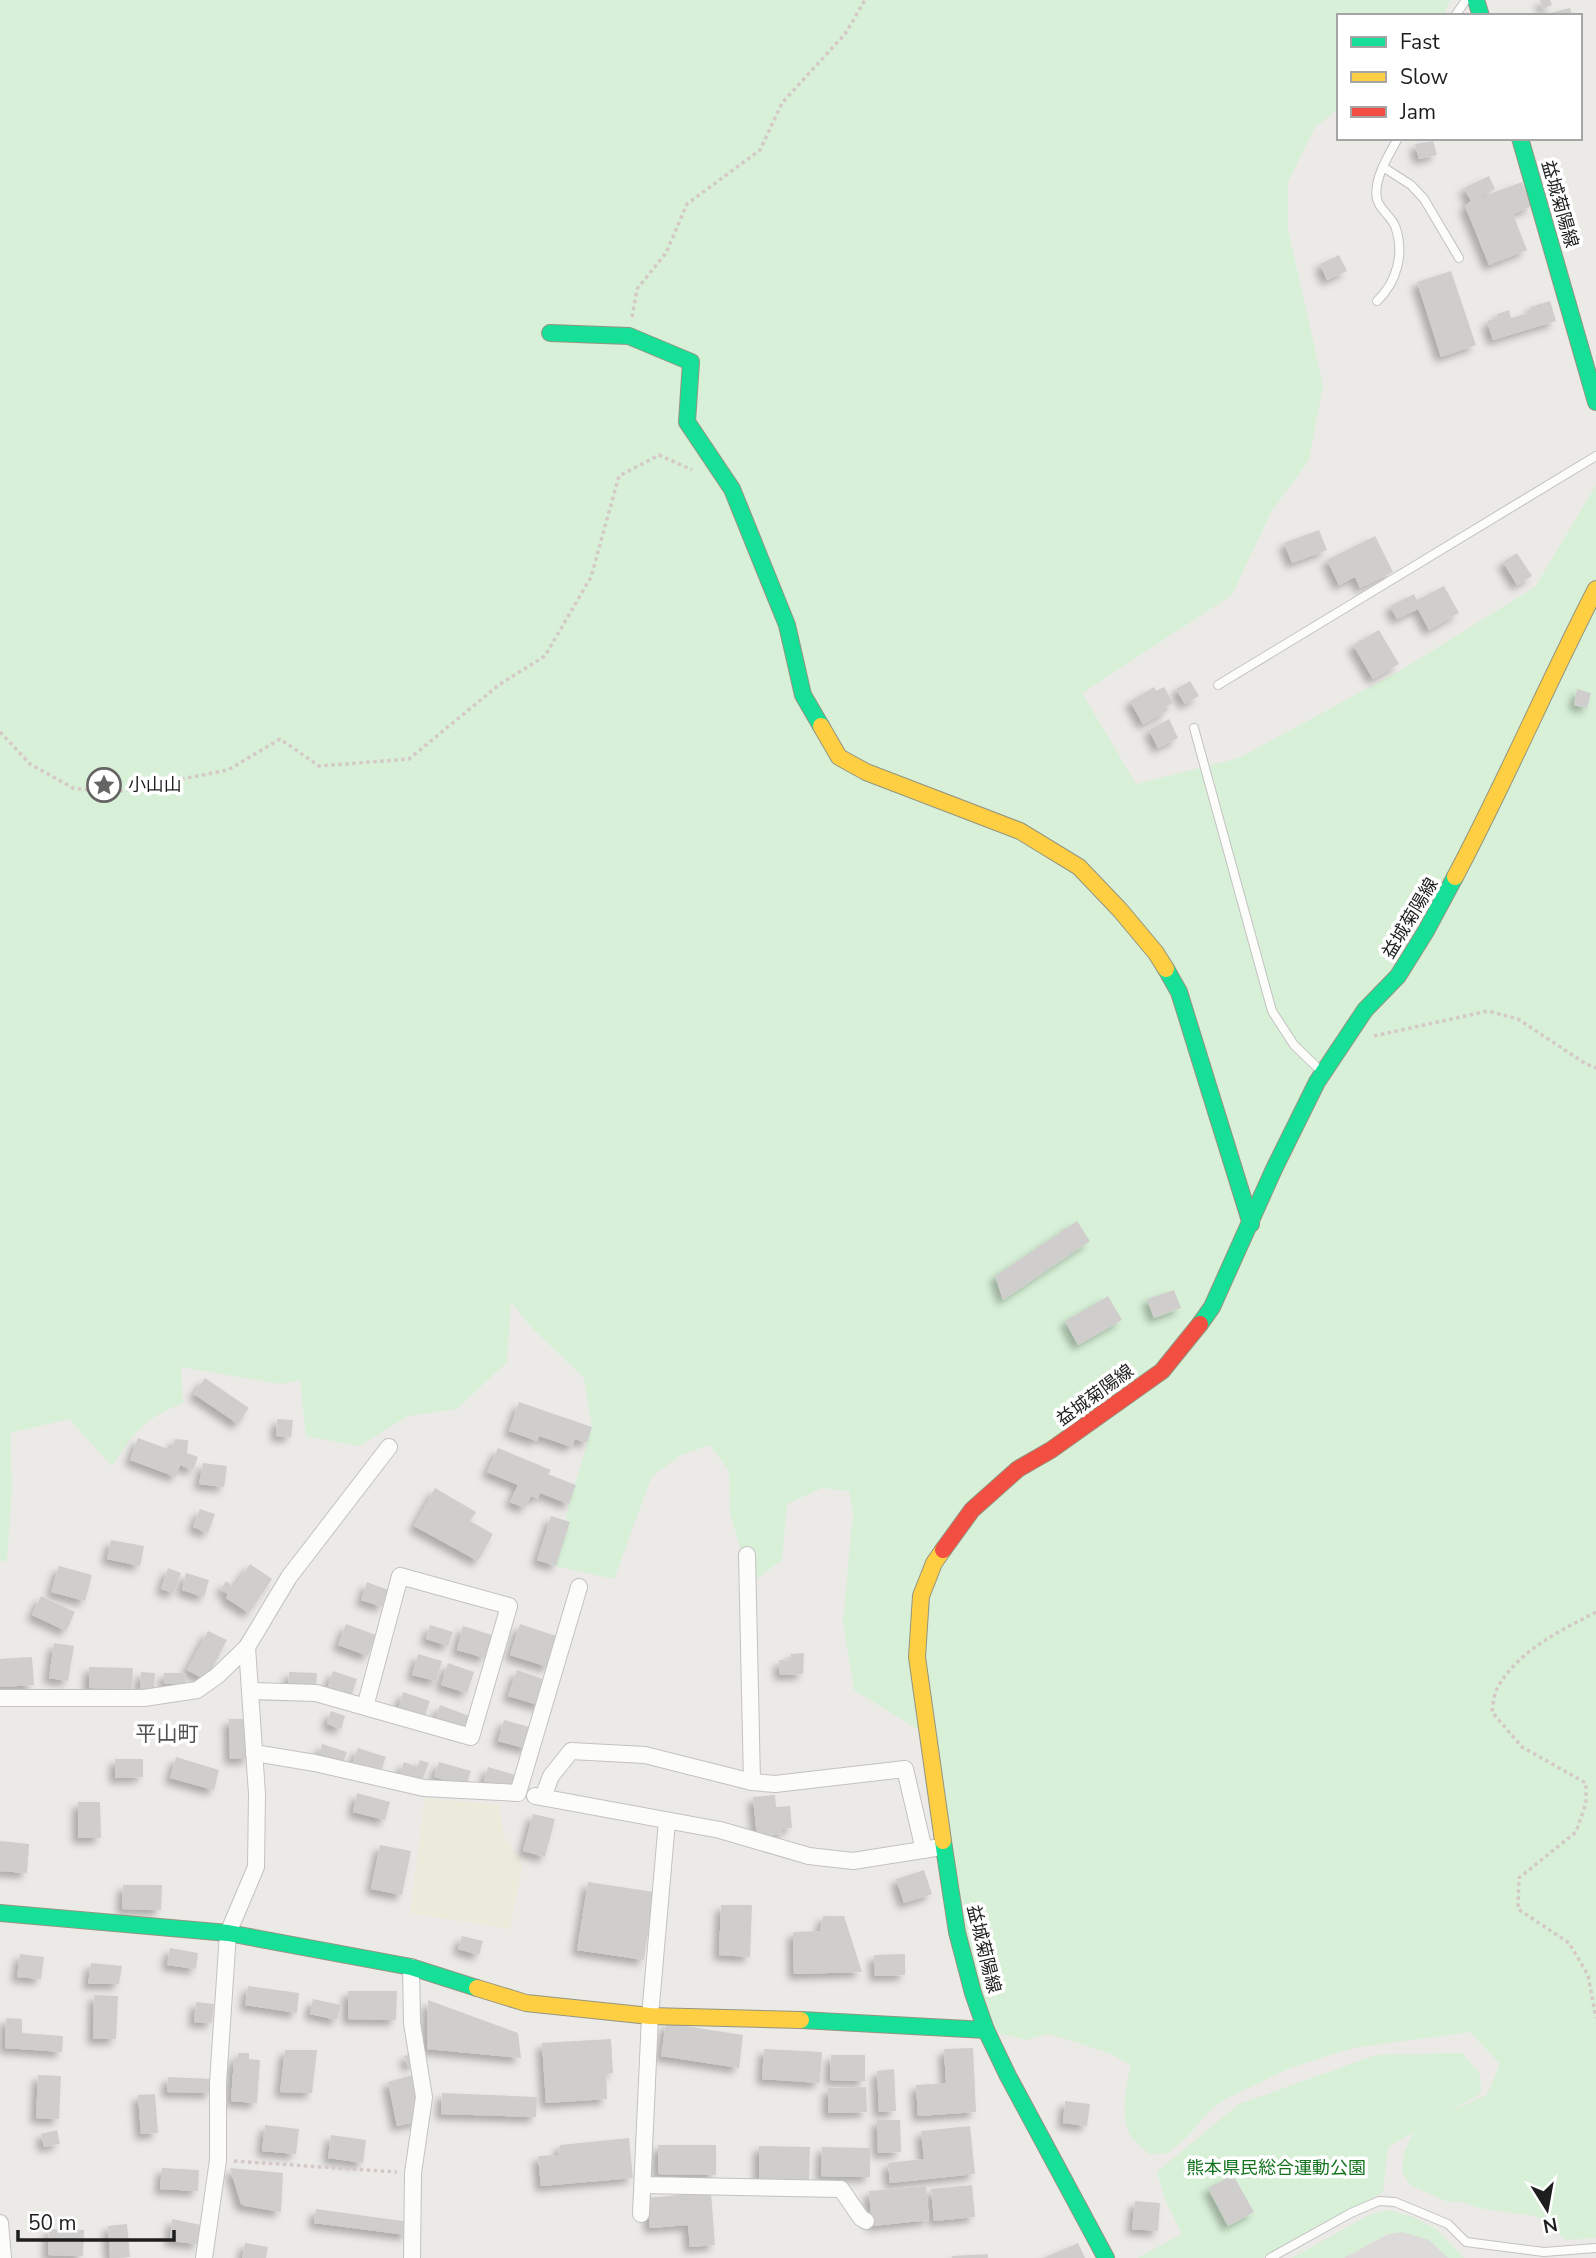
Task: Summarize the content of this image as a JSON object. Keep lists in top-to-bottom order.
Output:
{
  "streets": {
    "street": ["益城菊陽線"]
  },
  "districts": ["平山町"],
  "parks": ["熊本県民総合運動公園"],
  "places": {
    "place": ["小山山"]
  },
  "legend": ["Fast", "Slow", "Jam"],
  "scale_bar": "50 m",
  "north": "bottom"
}
